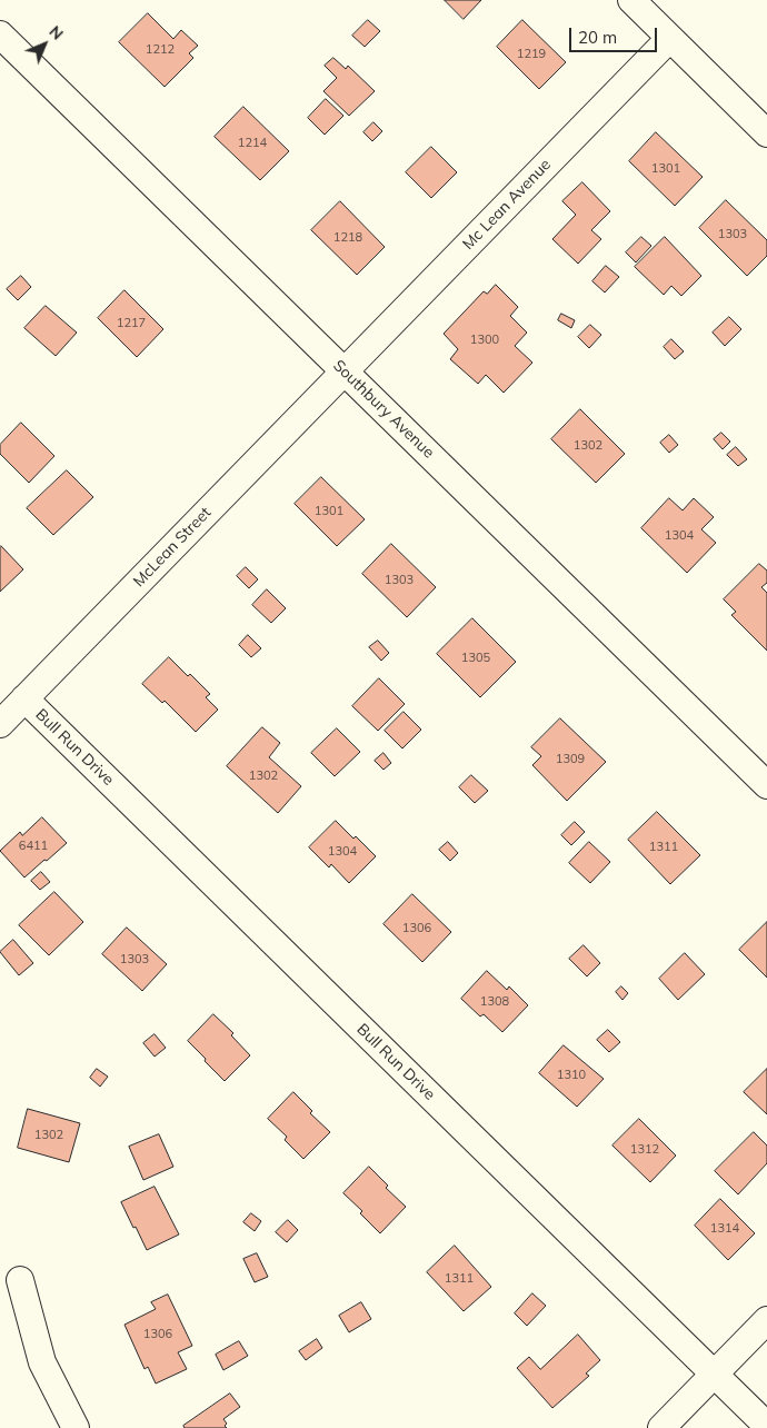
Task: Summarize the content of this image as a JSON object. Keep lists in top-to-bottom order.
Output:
{
  "streets": {
    "street": [
      "Mc Lean Avenue",
      "Southbury Avenue",
      "McLean Street",
      "Bull Run Drive"
    ]
  },
  "crossings": [
    ["Mc Lean Avenue", "Southbury Avenue"],
    ["Mc Lean Avenue", "McLean Street"],
    ["Southbury Avenue", "McLean Street"],
    ["McLean Street", "Bull Run Drive"]
  ],
  "house_numbers": [
    "1212",
    "1219",
    "1214",
    "1301",
    "1303",
    "1218",
    "1217",
    "1300",
    "1302",
    "1301",
    "1304",
    "1303",
    "1305",
    "1309",
    "1302",
    "6411",
    "1311",
    "1304",
    "1306",
    "1303",
    "1308",
    "1310",
    "1302",
    "1312",
    "1314",
    "1311",
    "1306"
  ],
  "scale_bar": "20 m",
  "north": "top right"
}
